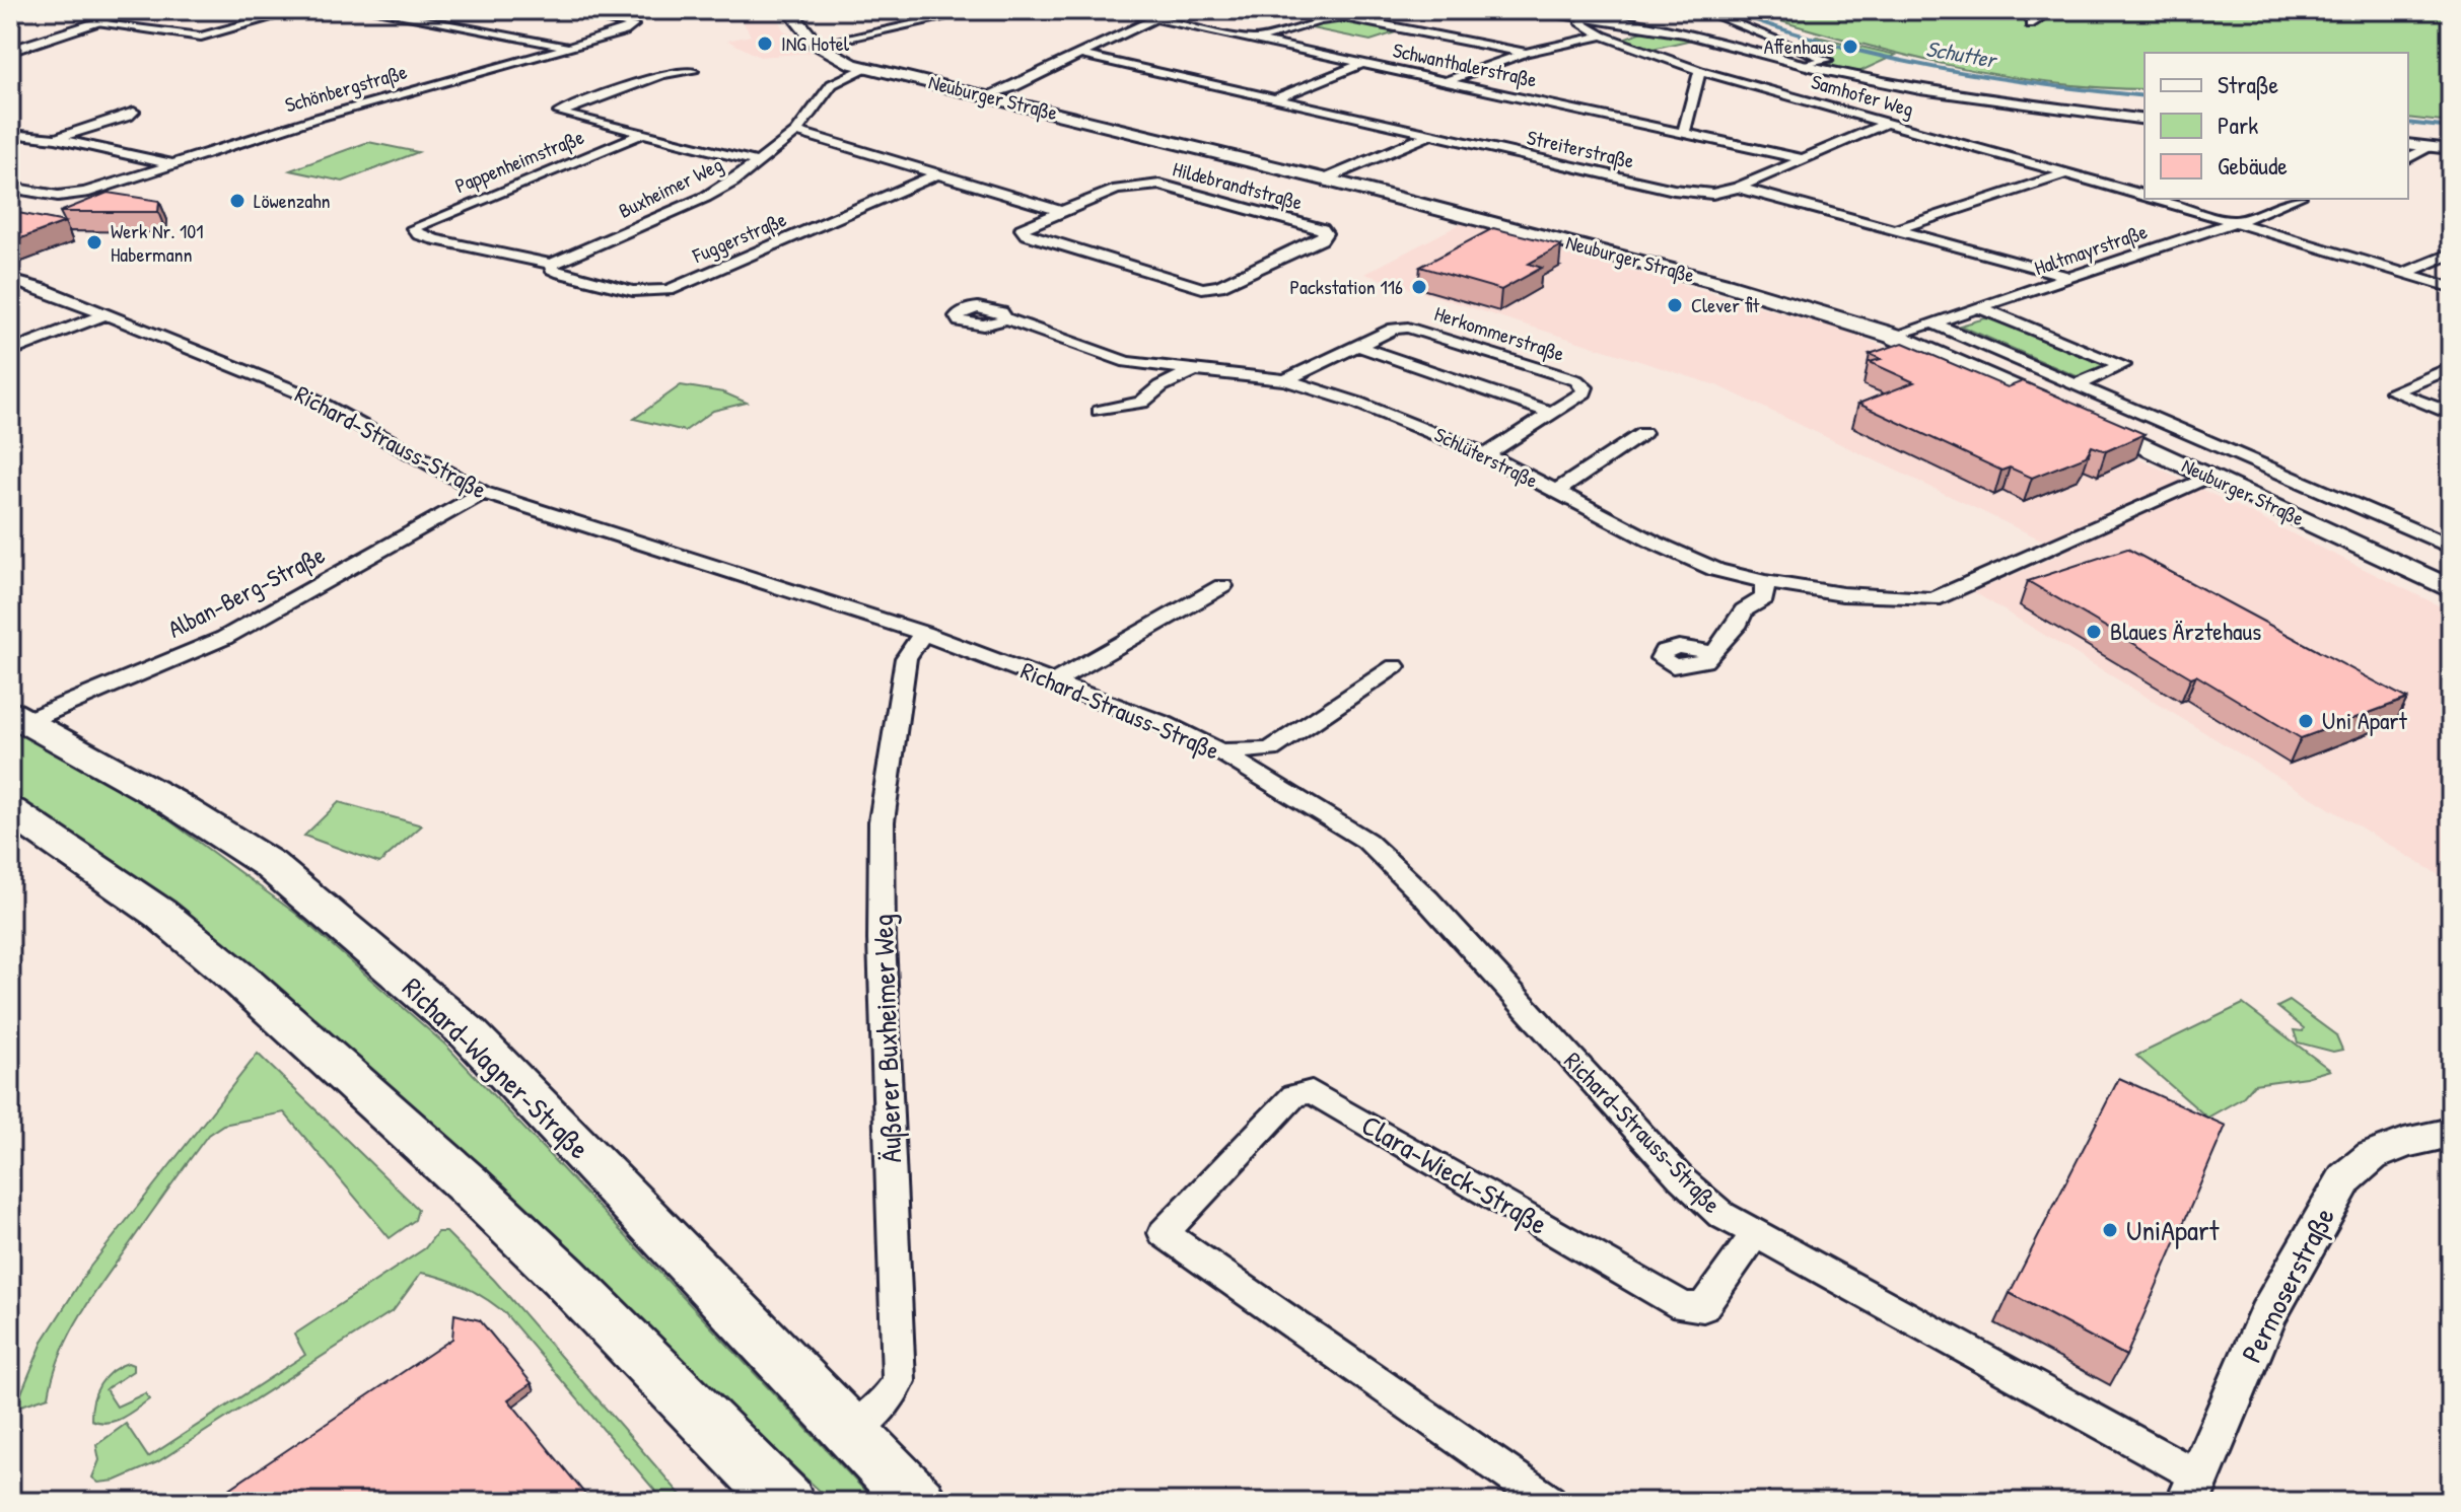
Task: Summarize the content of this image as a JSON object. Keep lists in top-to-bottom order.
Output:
{
  "streets": {
    "main road": ["Neuburger Straße", "Richard-Wagner-Straße"],
    "street": [
      "Schwanthalerstraße",
      "Schönbergstraße",
      "Samhofer Weg",
      "Streiterstraße",
      "Pappenheimstraße",
      "Hildebrandtstraße",
      "Buxheimer Weg",
      "Fuggerstraße",
      "Haltmayrstraße",
      "Herkommerstraße",
      "Richard-Strauss-Straße",
      "Schlüterstraße",
      "Alban-Berg-Straße",
      "Äußerer Buxheimer Weg",
      "Clara-Wieck-Straße",
      "Permoserstraße"
    ]
  },
  "crossings": [
    ["Samhofer Weg", "Haltmayrstraße"],
    ["Neuburger Straße", "Buxheimer Weg"],
    ["Neuburger Straße", "Haltmayrstraße"],
    ["Neuburger Straße", "Schlüterstraße"],
    ["Streiterstraße", "Haltmayrstraße"],
    ["Pappenheimstraße", "Fuggerstraße"],
    ["Buxheimer Weg", "Fuggerstraße"],
    ["Herkommerstraße", "Schlüterstraße"],
    ["Richard-Strauss-Straße", "Alban-Berg-Straße"],
    ["Richard-Strauss-Straße", "Äußerer Buxheimer Weg"],
    ["Richard-Strauss-Straße", "Clara-Wieck-Straße"],
    ["Richard-Strauss-Straße", "Permoserstraße"],
    ["Alban-Berg-Straße", "Richard-Wagner-Straße"],
    ["Äußerer Buxheimer Weg", "Richard-Wagner-Straße"]
  ],
  "water": ["Schutter"],
  "places": [
    "ING Hotel",
    "Affenhaus",
    "Löwenzahn",
    "Werk Nr. 101 Habermann",
    "Packstation 116",
    "Clever fit",
    "Blaues Ärztehaus",
    "Uni Apart",
    "UniApart"
  ],
  "legend": ["Straße", "Park", "Gebäude"]
}
